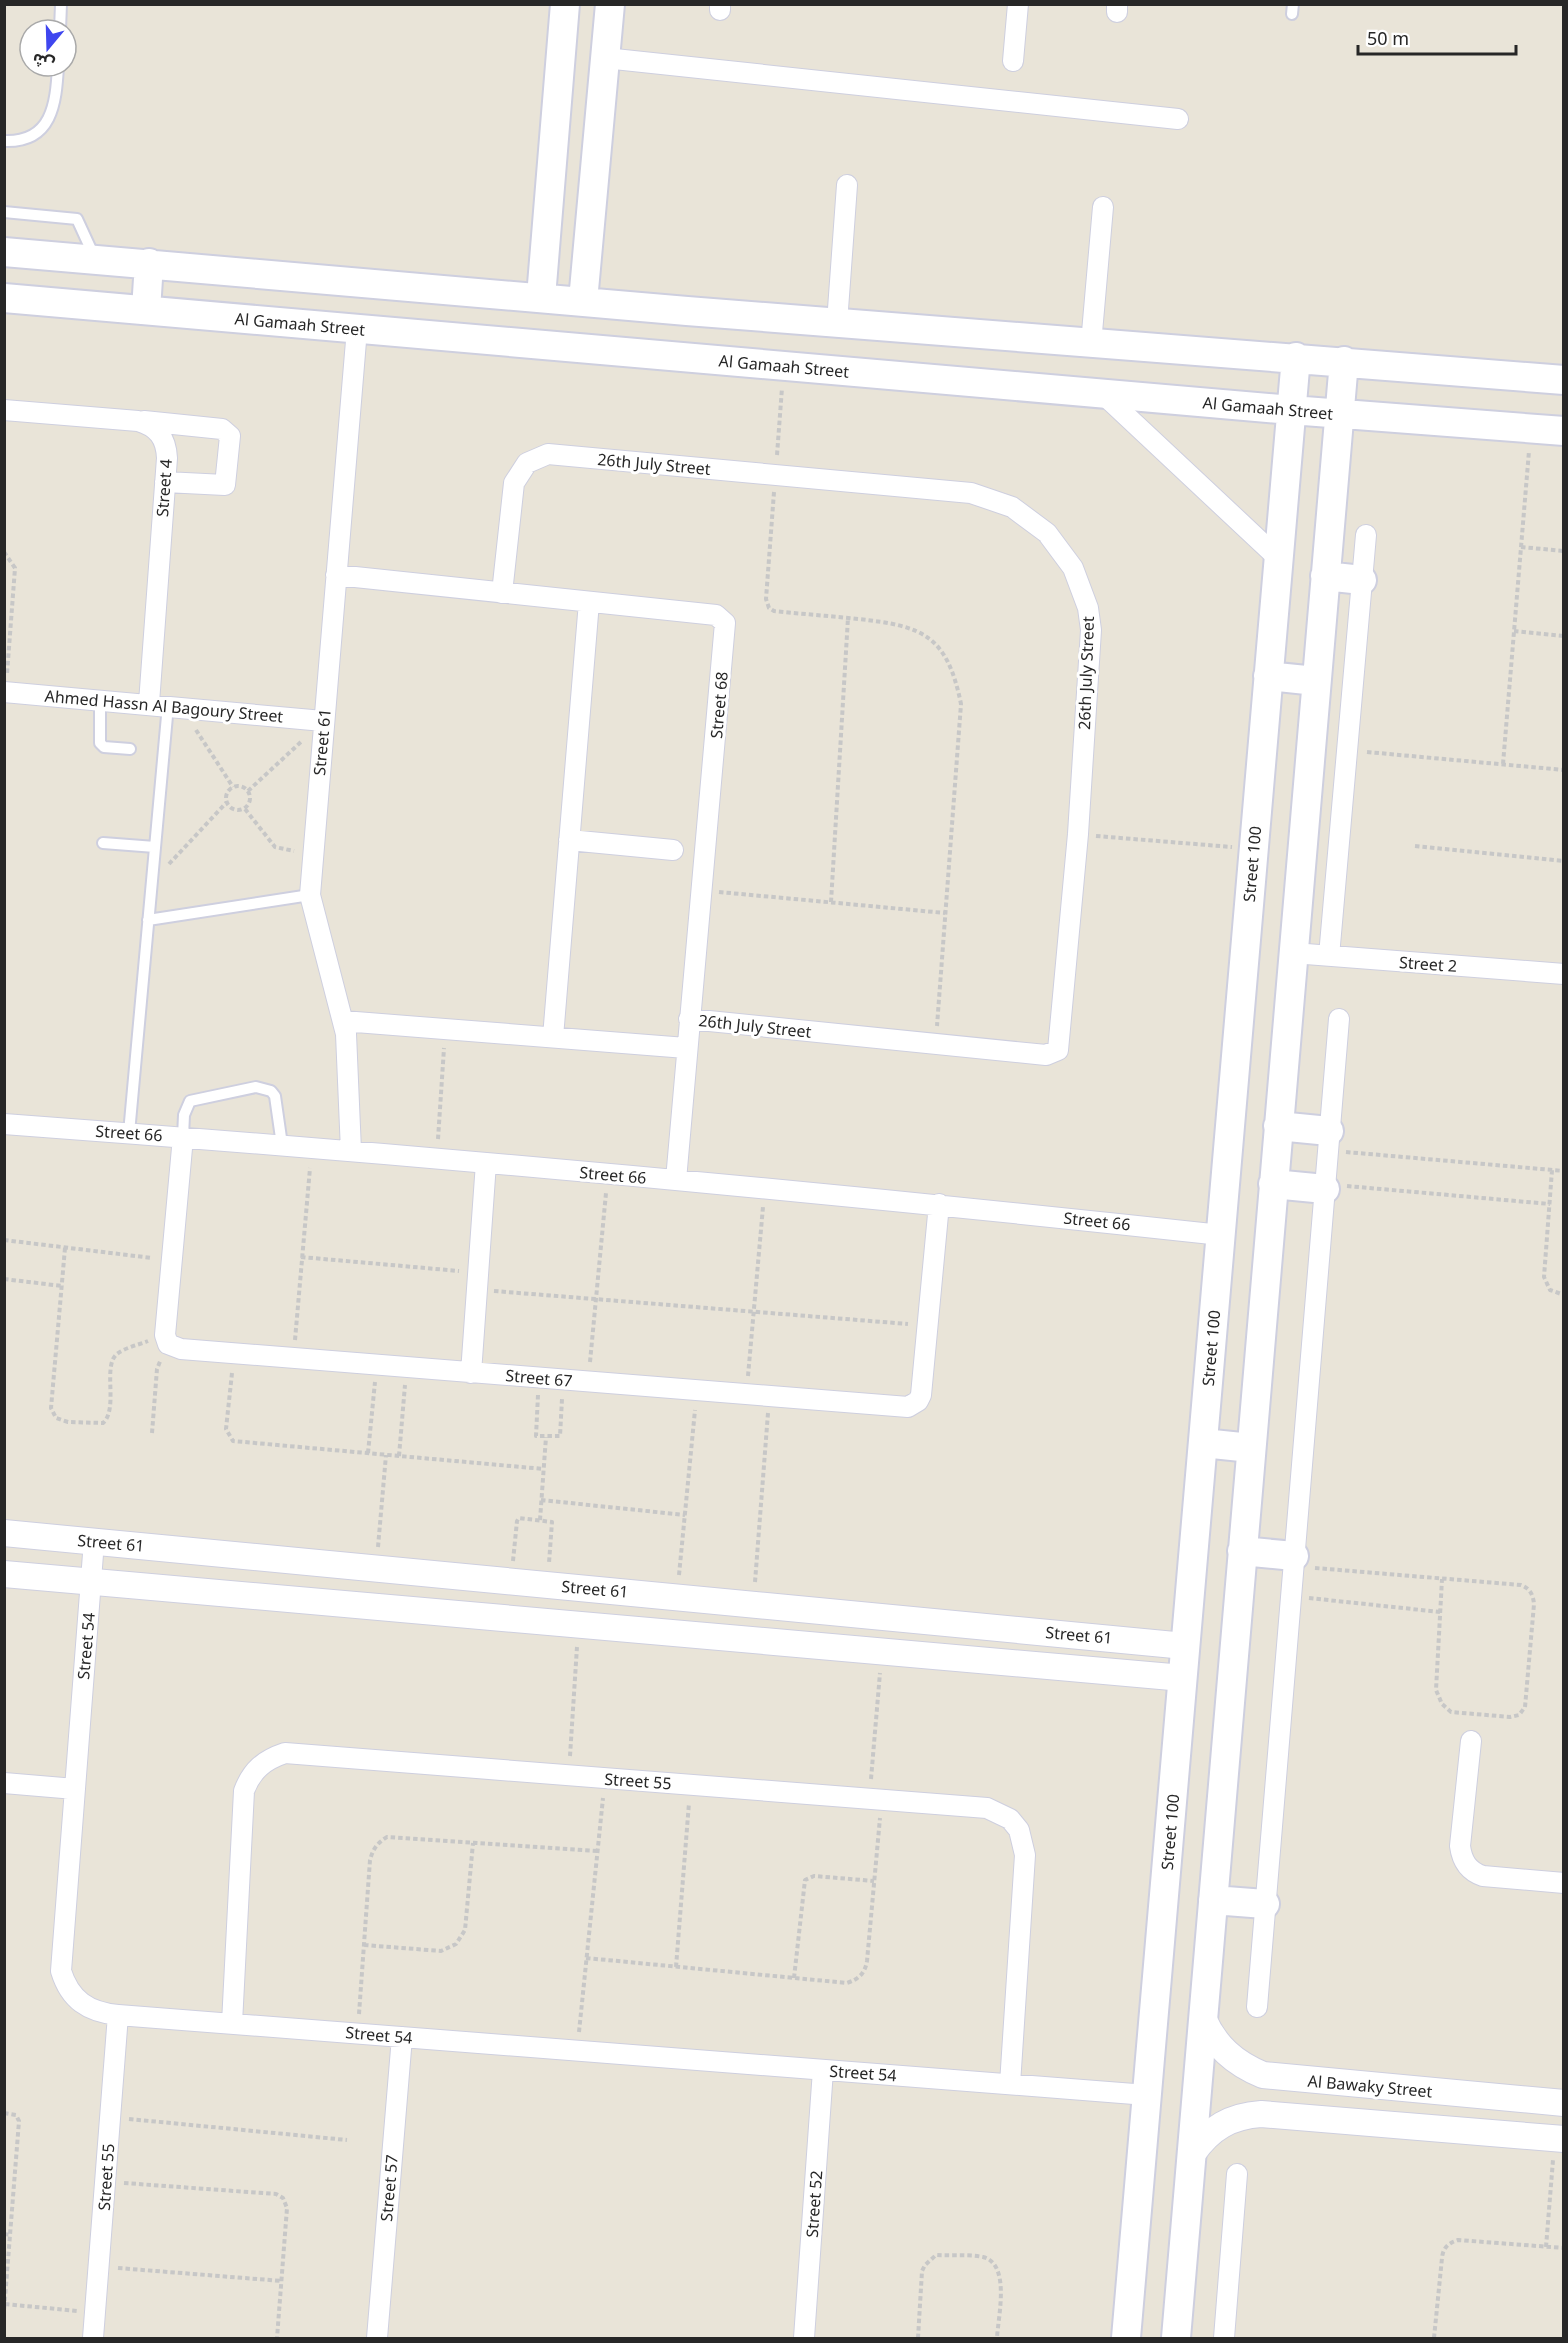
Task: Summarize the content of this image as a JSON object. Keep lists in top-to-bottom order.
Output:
{
  "streets": {
    "main road": ["Al Gamaah Street", "Street 100"],
    "street": [
      "26th July Street",
      "Street 4",
      "Street 68",
      "Ahmed Hassn Al Bagoury Street",
      "Street 61",
      "Street 2",
      "Street 66",
      "Street 67",
      "Street 54",
      "Street 55",
      "Al Bawaky Street",
      "Street 57",
      "Street 52"
    ]
  },
  "crossings": [
    ["Al Gamaah Street", "Street 61"],
    ["Al Gamaah Street", "Street 100"],
    ["26th July Street", "Street 68"],
    ["Street 4", "Ahmed Hassn Al Bagoury Street"],
    ["Street 68", "Street 61"],
    ["Street 68", "Street 66"],
    ["Ahmed Hassn Al Bagoury Street", "Street 61"],
    ["Street 61", "Street 100"],
    ["Street 61", "Street 66"],
    ["Street 61", "Street 54"],
    ["Street 100", "Street 66"],
    ["Street 100", "Street 54"],
    ["Street 66", "Street 67"],
    ["Street 54", "Street 55"],
    ["Street 54", "Street 57"],
    ["Street 54", "Street 52"]
  ],
  "scale_bar": "50 m",
  "north": "bottom"
}
